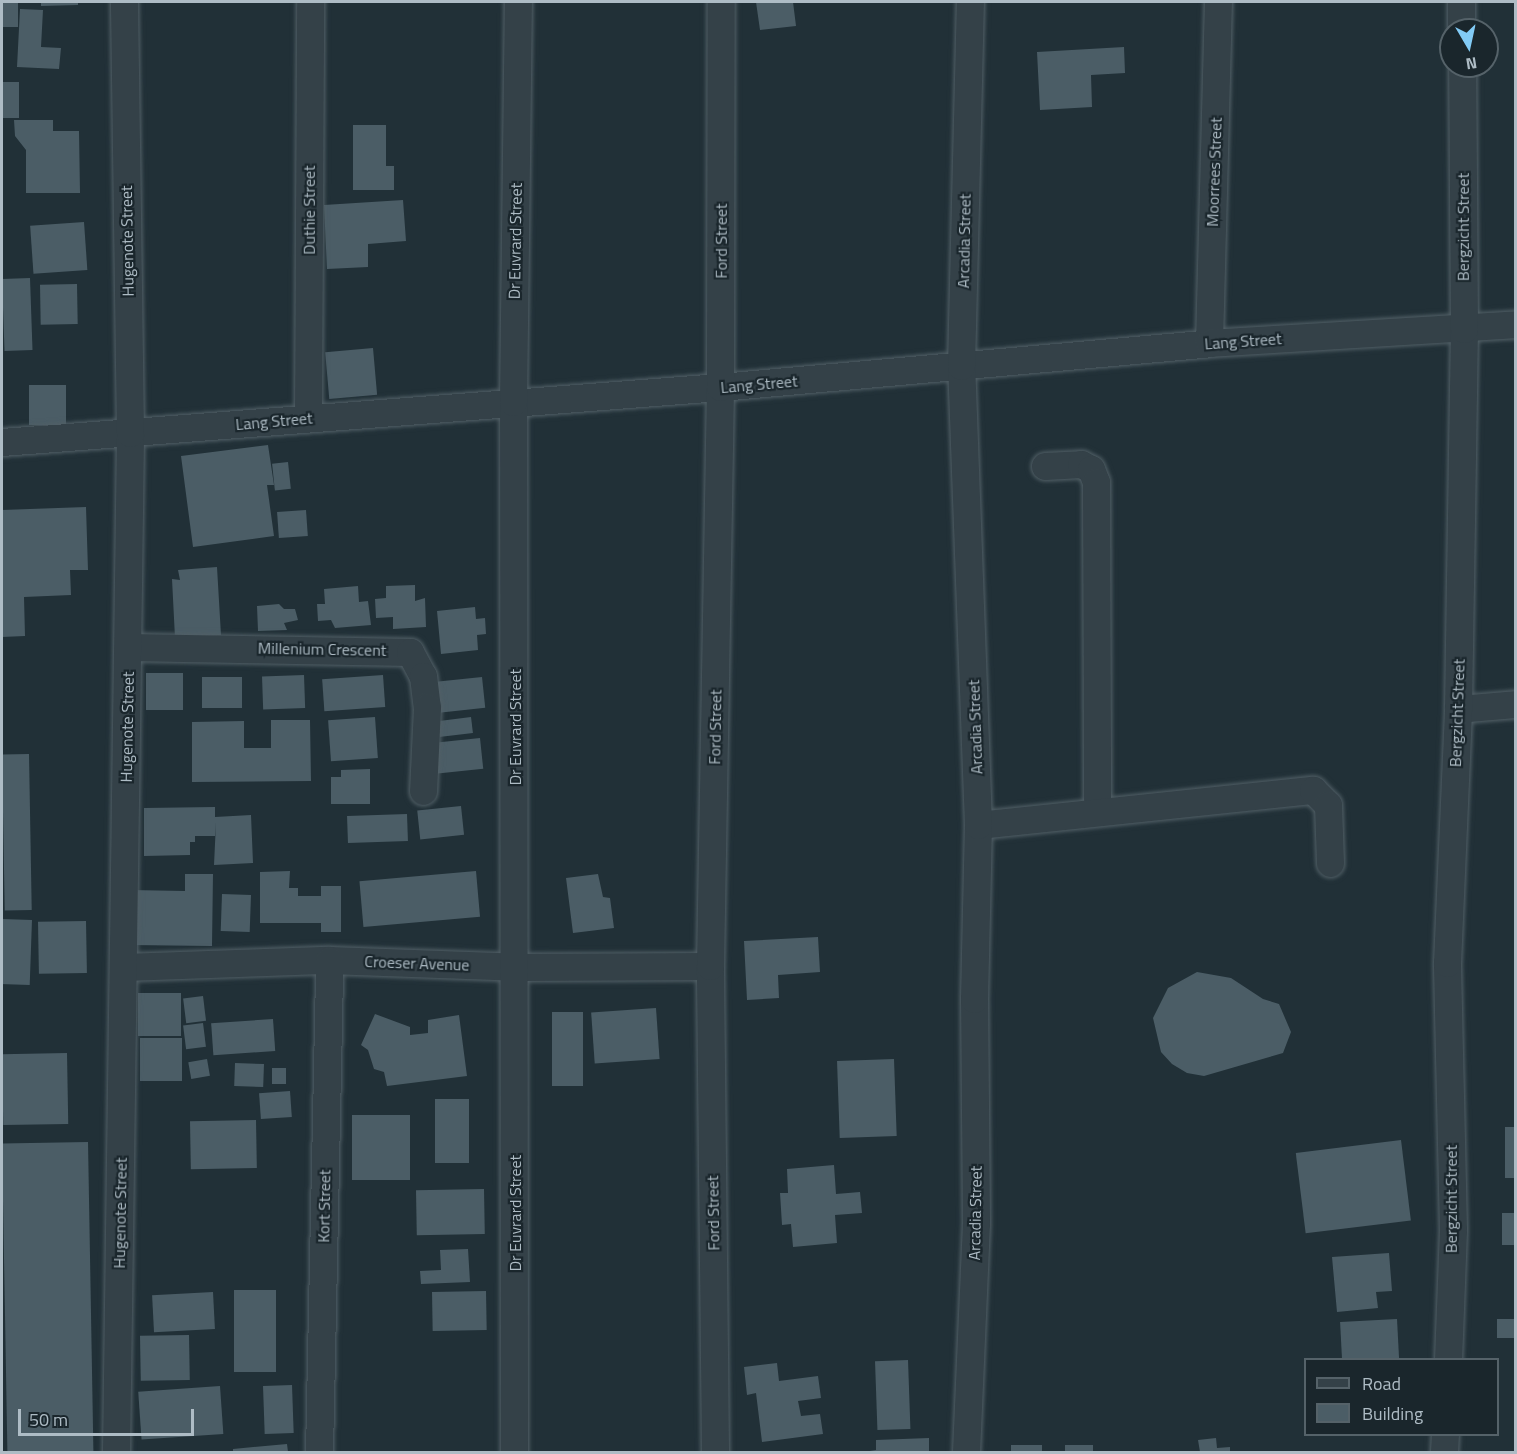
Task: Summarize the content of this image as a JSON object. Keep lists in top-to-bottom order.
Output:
{
  "streets": {
    "street": [
      "Moorrees Street",
      "Duthie Street",
      "Bergzicht Street",
      "Hugenote Street",
      "Dr Euvrard Street",
      "Ford Street",
      "Arcadia Street",
      "Lang Street",
      "Millenium Crescent",
      "Croeser Avenue",
      "Kort Street"
    ]
  },
  "crossings": [
    ["Moorrees Street", "Lang Street"],
    ["Duthie Street", "Lang Street"],
    ["Bergzicht Street", "Lang Street"],
    ["Hugenote Street", "Lang Street"],
    ["Hugenote Street", "Millenium Crescent"],
    ["Hugenote Street", "Croeser Avenue"],
    ["Dr Euvrard Street", "Lang Street"],
    ["Dr Euvrard Street", "Croeser Avenue"],
    ["Ford Street", "Lang Street"],
    ["Ford Street", "Croeser Avenue"],
    ["Arcadia Street", "Lang Street"],
    ["Croeser Avenue", "Kort Street"]
  ],
  "legend": ["Road", "Building"],
  "scale_bar": "50 m",
  "north": "bottom"
}
